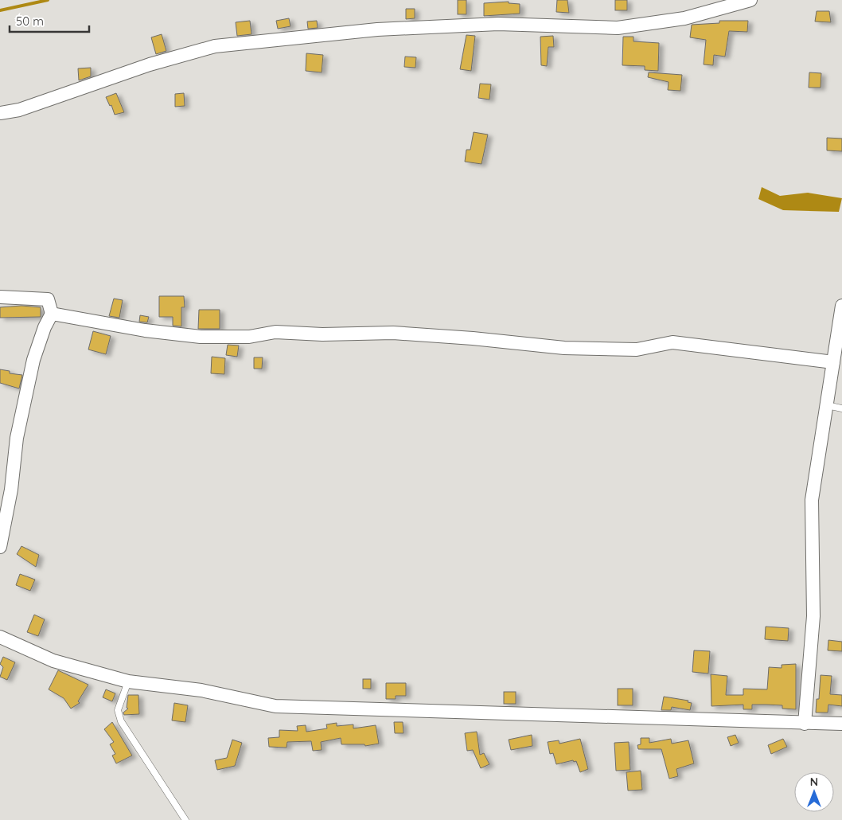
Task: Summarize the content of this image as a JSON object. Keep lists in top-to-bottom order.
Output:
{
  "scale_bar": "50 m",
  "north": "top"
}
